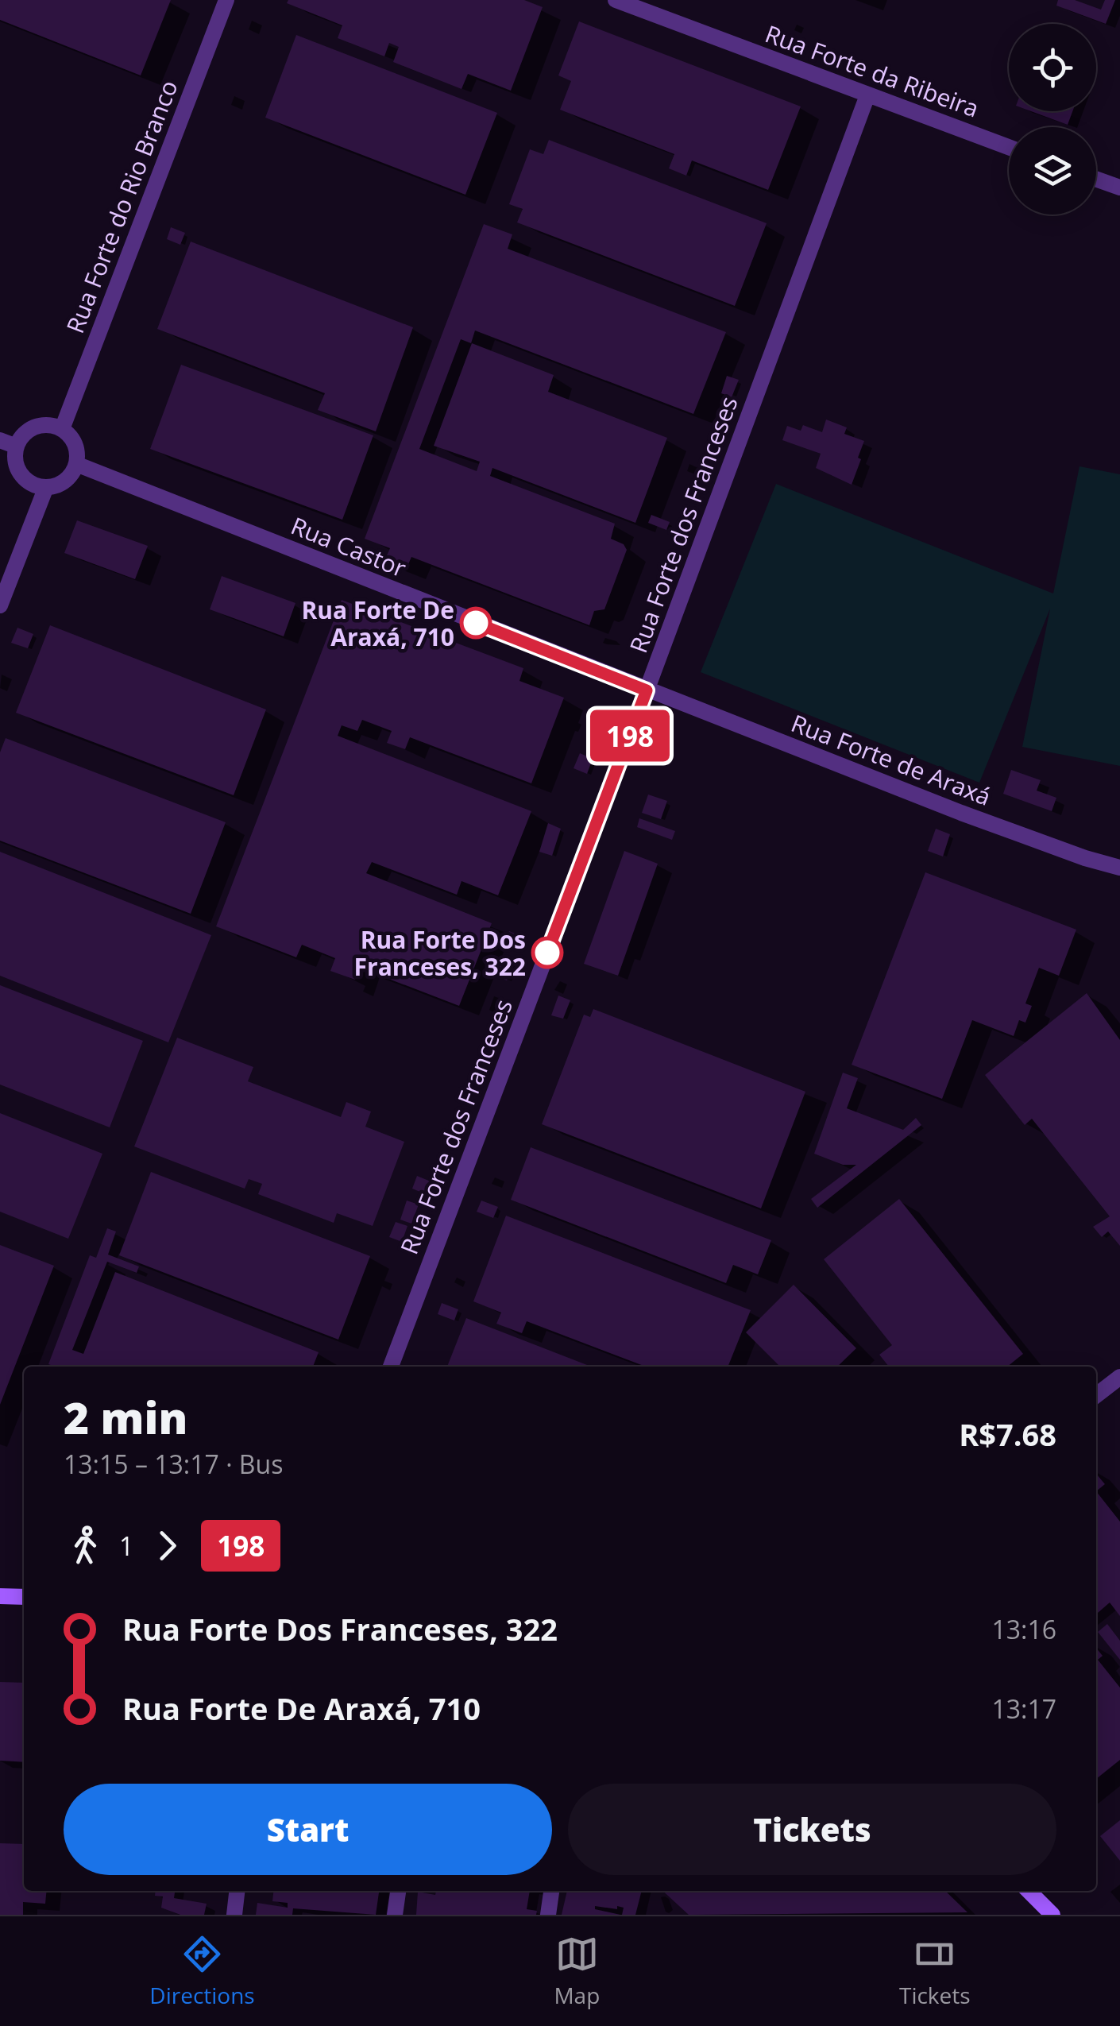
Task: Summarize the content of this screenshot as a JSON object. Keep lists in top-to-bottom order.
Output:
{
  "streets": {
    "street": [
      "Rua Forte da Ribeira",
      "Rua Forte do Rio Branco",
      "Rua Forte dos Franceses",
      "Rua Castor",
      "Rua Forte de Araxá"
    ]
  },
  "crossings": [
    ["Rua Forte da Ribeira", "Rua Forte dos Franceses"],
    ["Rua Forte do Rio Branco", "Rua Castor"],
    ["Rua Forte dos Franceses", "Rua Castor"],
    ["Rua Forte dos Franceses", "Rua Forte de Araxá"],
    ["Rua Castor", "Rua Forte de Araxá"]
  ],
  "places": ["Rua Forte De Araxá, 710", "Rua Forte Dos Franceses, 322"],
  "lines": ["bus line 198"],
  "page": {
    "on_map": "198",
    "heading": ["2 min", "13:15 – 13:17 · Bus", "R$7.68"],
    "legs": ["1", "198"],
    "list": [
      {
        "name": "Rua Forte Dos Franceses, 322",
        "value": "13:16"
      },
      {
        "name": "Rua Forte De Araxá, 710",
        "value": "13:17"
      }
    ],
    "buttons": ["Start", "Tickets"],
    "tabs": ["Directions", "Map", "Tickets"]
  }
}
